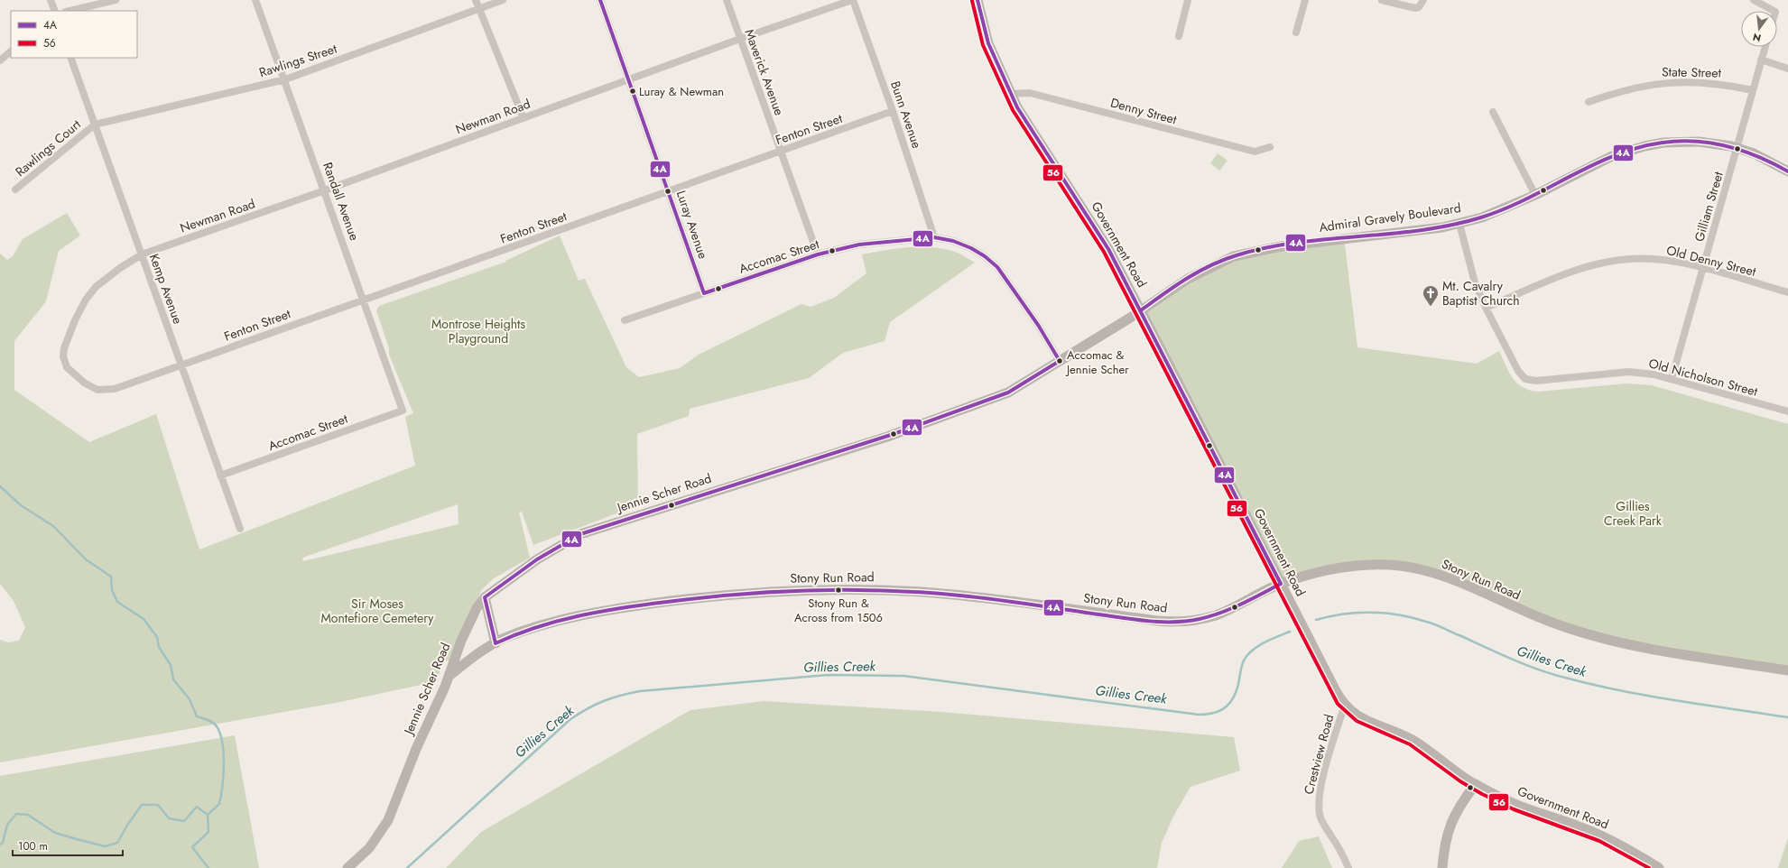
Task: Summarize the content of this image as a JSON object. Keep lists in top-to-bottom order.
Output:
{
  "streets": {
    "street": [
      "Rawlings Street",
      "Maverick Avenue",
      "State Street",
      "Denny Street",
      "Bunn Avenue",
      "Newman Road",
      "Fenton Street",
      "Rawlings Court",
      "Randall Avenue",
      "Gilliam Street",
      "Admiral Gravely Boulevard",
      "Luray Avenue",
      "Government Road",
      "Accomac Street",
      "Old Denny Street",
      "Kemp Avenue",
      "Old Nicholson Street",
      "Jennie Scher Road",
      "Stony Run Road",
      "Crestview Road"
    ]
  },
  "crossings": [
    ["Rawlings Street", "Rawlings Court"],
    ["Rawlings Street", "Randall Avenue"],
    ["Rawlings Street", "Kemp Avenue"],
    ["Maverick Avenue", "Newman Road"],
    ["Maverick Avenue", "Fenton Street"],
    ["Maverick Avenue", "Accomac Street"],
    ["State Street", "Gilliam Street"],
    ["Denny Street", "Government Road"],
    ["Bunn Avenue", "Newman Road"],
    ["Bunn Avenue", "Fenton Street"],
    ["Bunn Avenue", "Accomac Street"],
    ["Newman Road", "Fenton Street"],
    ["Newman Road", "Randall Avenue"],
    ["Newman Road", "Luray Avenue"],
    ["Newman Road", "Kemp Avenue"],
    ["Fenton Street", "Randall Avenue"],
    ["Fenton Street", "Luray Avenue"],
    ["Fenton Street", "Kemp Avenue"],
    ["Rawlings Court", "Kemp Avenue"],
    ["Randall Avenue", "Accomac Street"],
    ["Gilliam Street", "Admiral Gravely Boulevard"],
    ["Gilliam Street", "Old Denny Street"],
    ["Gilliam Street", "Old Nicholson Street"],
    ["Admiral Gravely Boulevard", "Government Road"],
    ["Admiral Gravely Boulevard", "Jennie Scher Road"],
    ["Luray Avenue", "Accomac Street"],
    ["Government Road", "Jennie Scher Road"],
    ["Government Road", "Stony Run Road"],
    ["Government Road", "Crestview Road"],
    ["Accomac Street", "Kemp Avenue"],
    ["Accomac Street", "Jennie Scher Road"],
    ["Old Denny Street", "Old Nicholson Street"],
    ["Jennie Scher Road", "Stony Run Road"]
  ],
  "water": ["Gillies Creek"],
  "parks": ["Montrose Heights Playground", "Gillies Creek Park", "Sir Moses Montefiore Cemetery"],
  "places": {
    "other": ["Luray & Newman", "Accomac & Jennie Scher", "Stony Run & Across from 1506"],
    "church": ["Mt. Cavalry Baptist Church"]
  },
  "lines": ["transit line 4A", "transit line 56"],
  "legend": ["4A", "56"],
  "scale_bar": "100 m",
  "north": "bottom"
}
